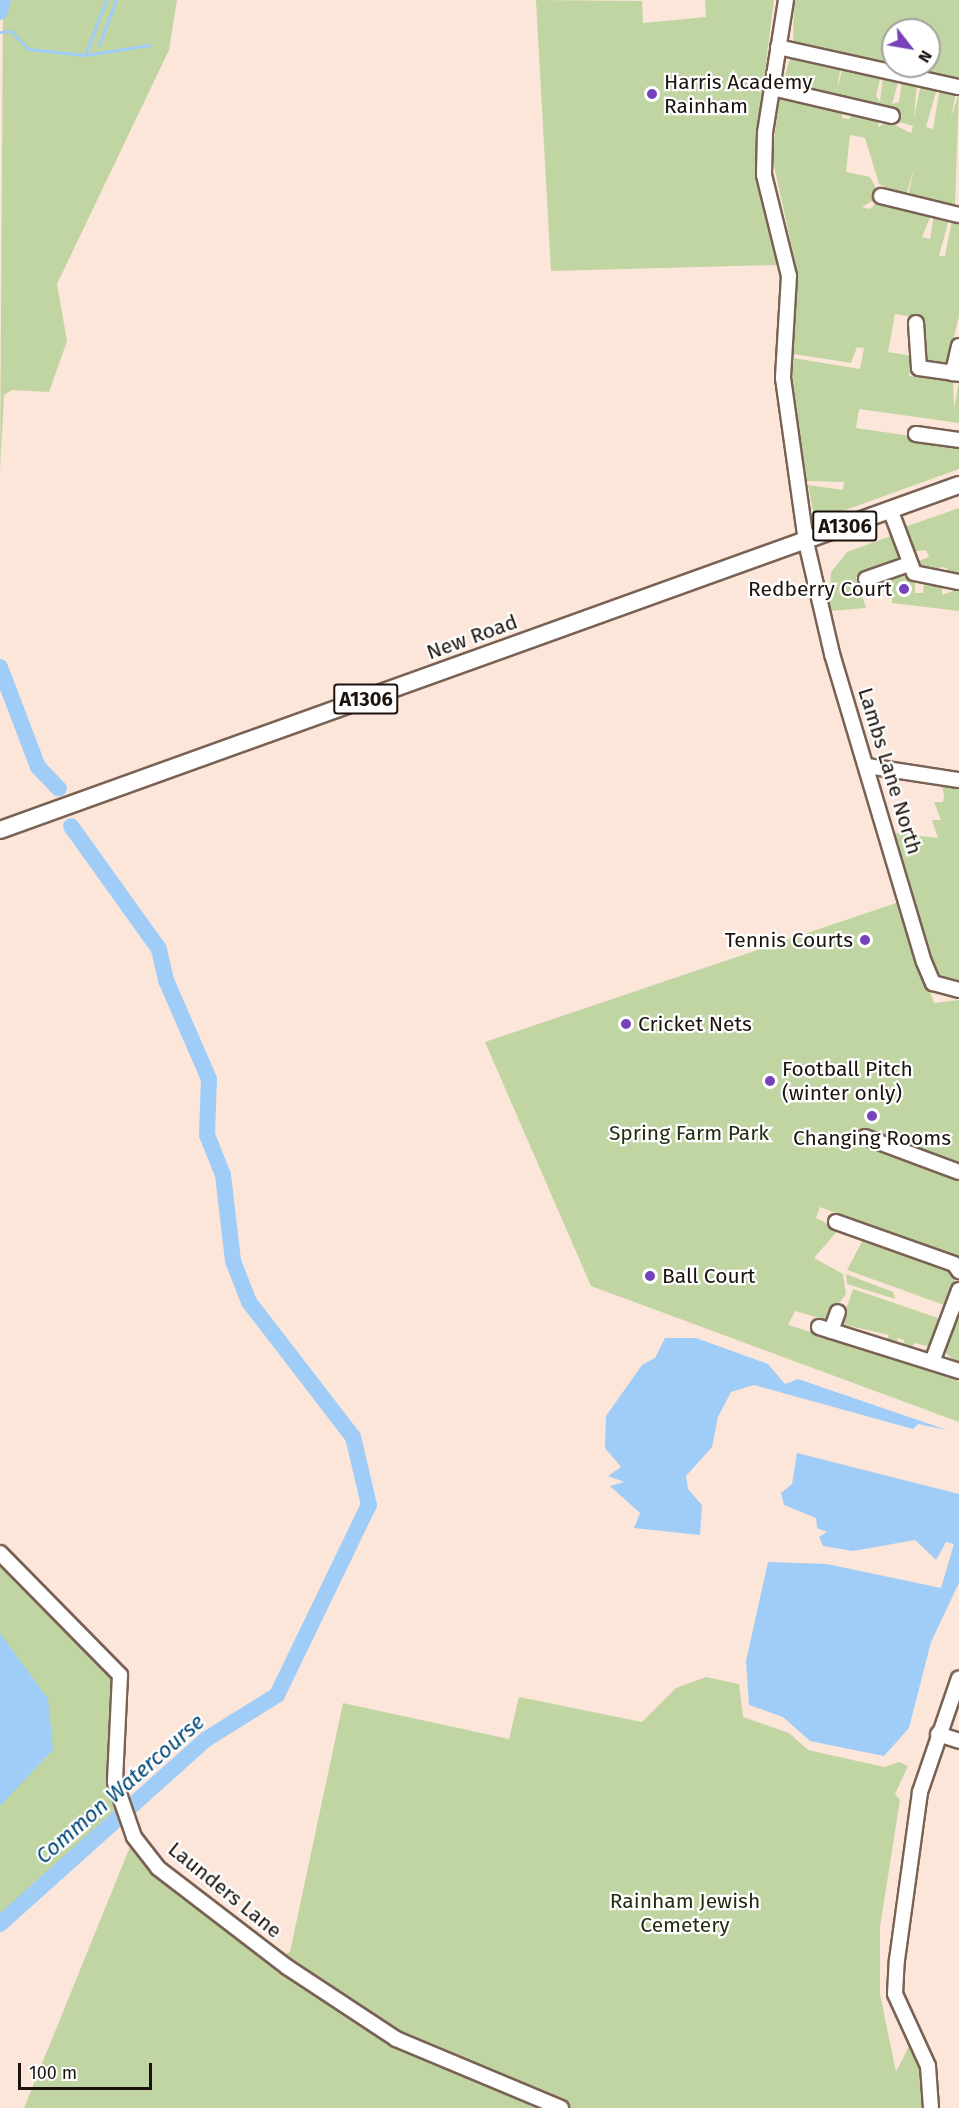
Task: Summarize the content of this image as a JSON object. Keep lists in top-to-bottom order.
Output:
{
  "streets": {
    "main road": ["A1306", "New Road"],
    "street": ["Lambs Lane North", "Launders Lane"]
  },
  "crossings": [
    ["New Road", "Lambs Lane North"]
  ],
  "water": ["Common Watercourse"],
  "parks": ["Spring Farm Park", "Rainham Jewish Cemetery"],
  "places": [
    "Harris Academy Rainham",
    "Redberry Court",
    "Tennis Courts",
    "Cricket Nets",
    "Football Pitch (winter only)",
    "Changing Rooms",
    "Ball Court"
  ],
  "scale_bar": "100 m",
  "north": "bottom right"
}
